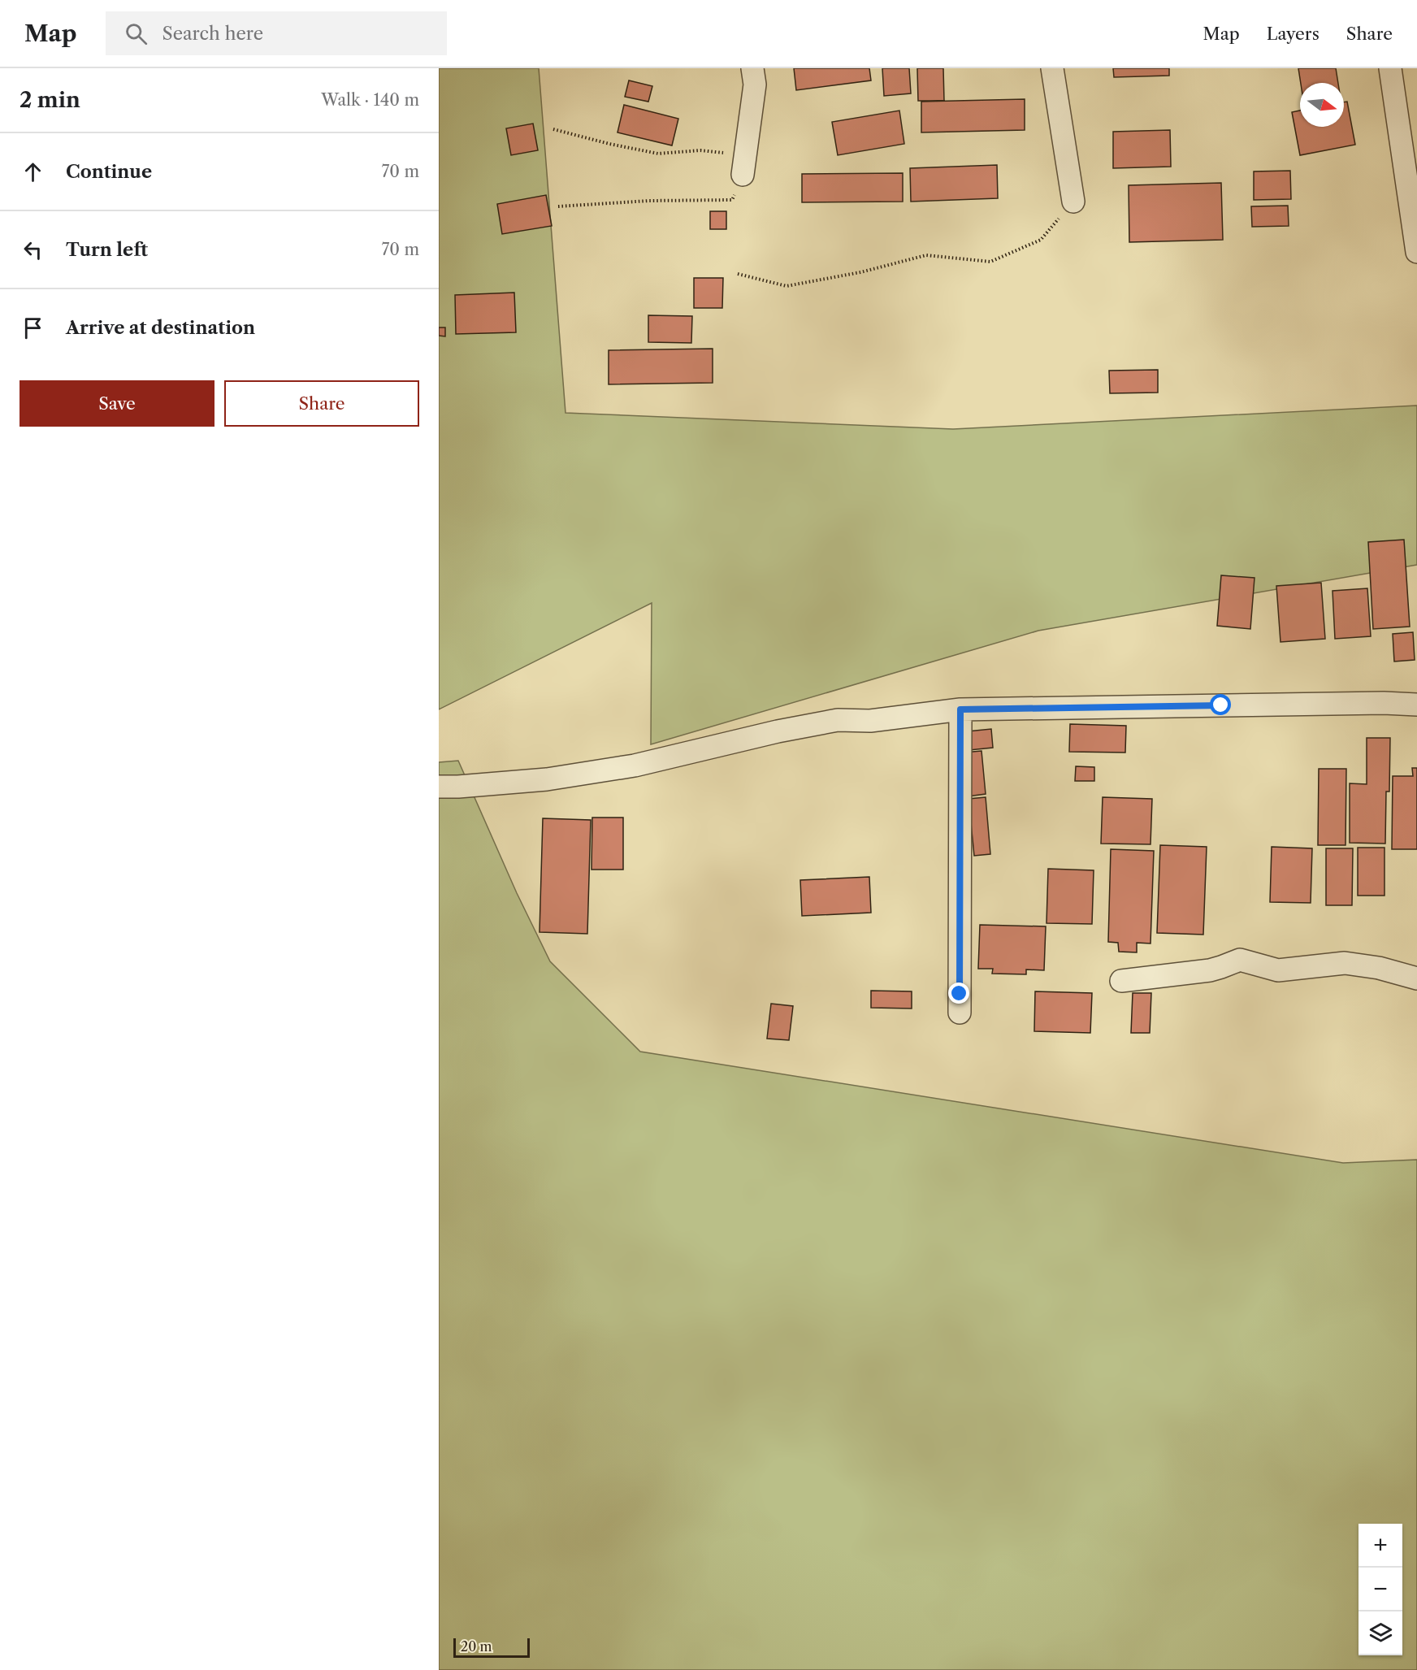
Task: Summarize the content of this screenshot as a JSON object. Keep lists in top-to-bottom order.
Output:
{
  "scale_bar": "20 m",
  "north": "right",
  "page": {
    "header": "Map",
    "search": "Search here",
    "nav": ["Map", "Layers", "Share"],
    "heading": ["2 min", "Walk · 140 m"],
    "list": [
      ["Continue", "70 m"],
      ["Turn left", "70 m"],
      "Arrive at destination"
    ],
    "buttons": ["Save", "Share"],
    "map_buttons": ["+", "−"],
    "scale": "20 m"
  }
}
